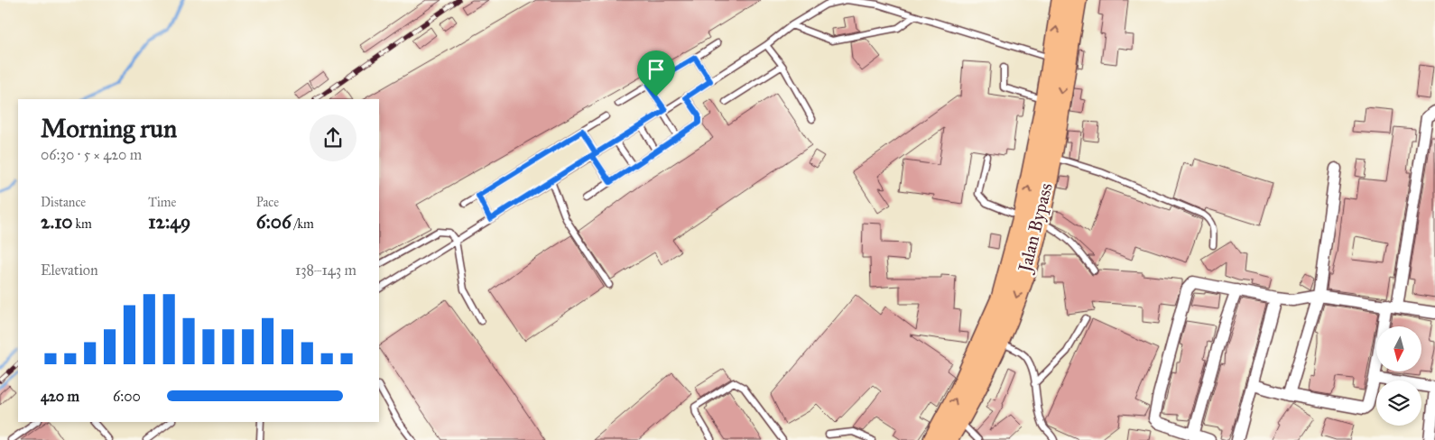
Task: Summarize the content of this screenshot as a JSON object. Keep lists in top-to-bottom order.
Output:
{
  "streets": {
    "highway": ["Jalan Bypass"]
  },
  "north": "bottom",
  "page": {
    "heading": ["Morning run", "06:30 · 5 × 420 m"],
    "stats": [
      ["Distance", "2.10 km"],
      ["Time", "12:49"],
      ["Pace", "6:06 /km"]
    ],
    "chart": ["Elevation", "138–143 m"],
    "list": [
      {
        "name": "420 m",
        "note": "6:00"
      }
    ]
  }
}
